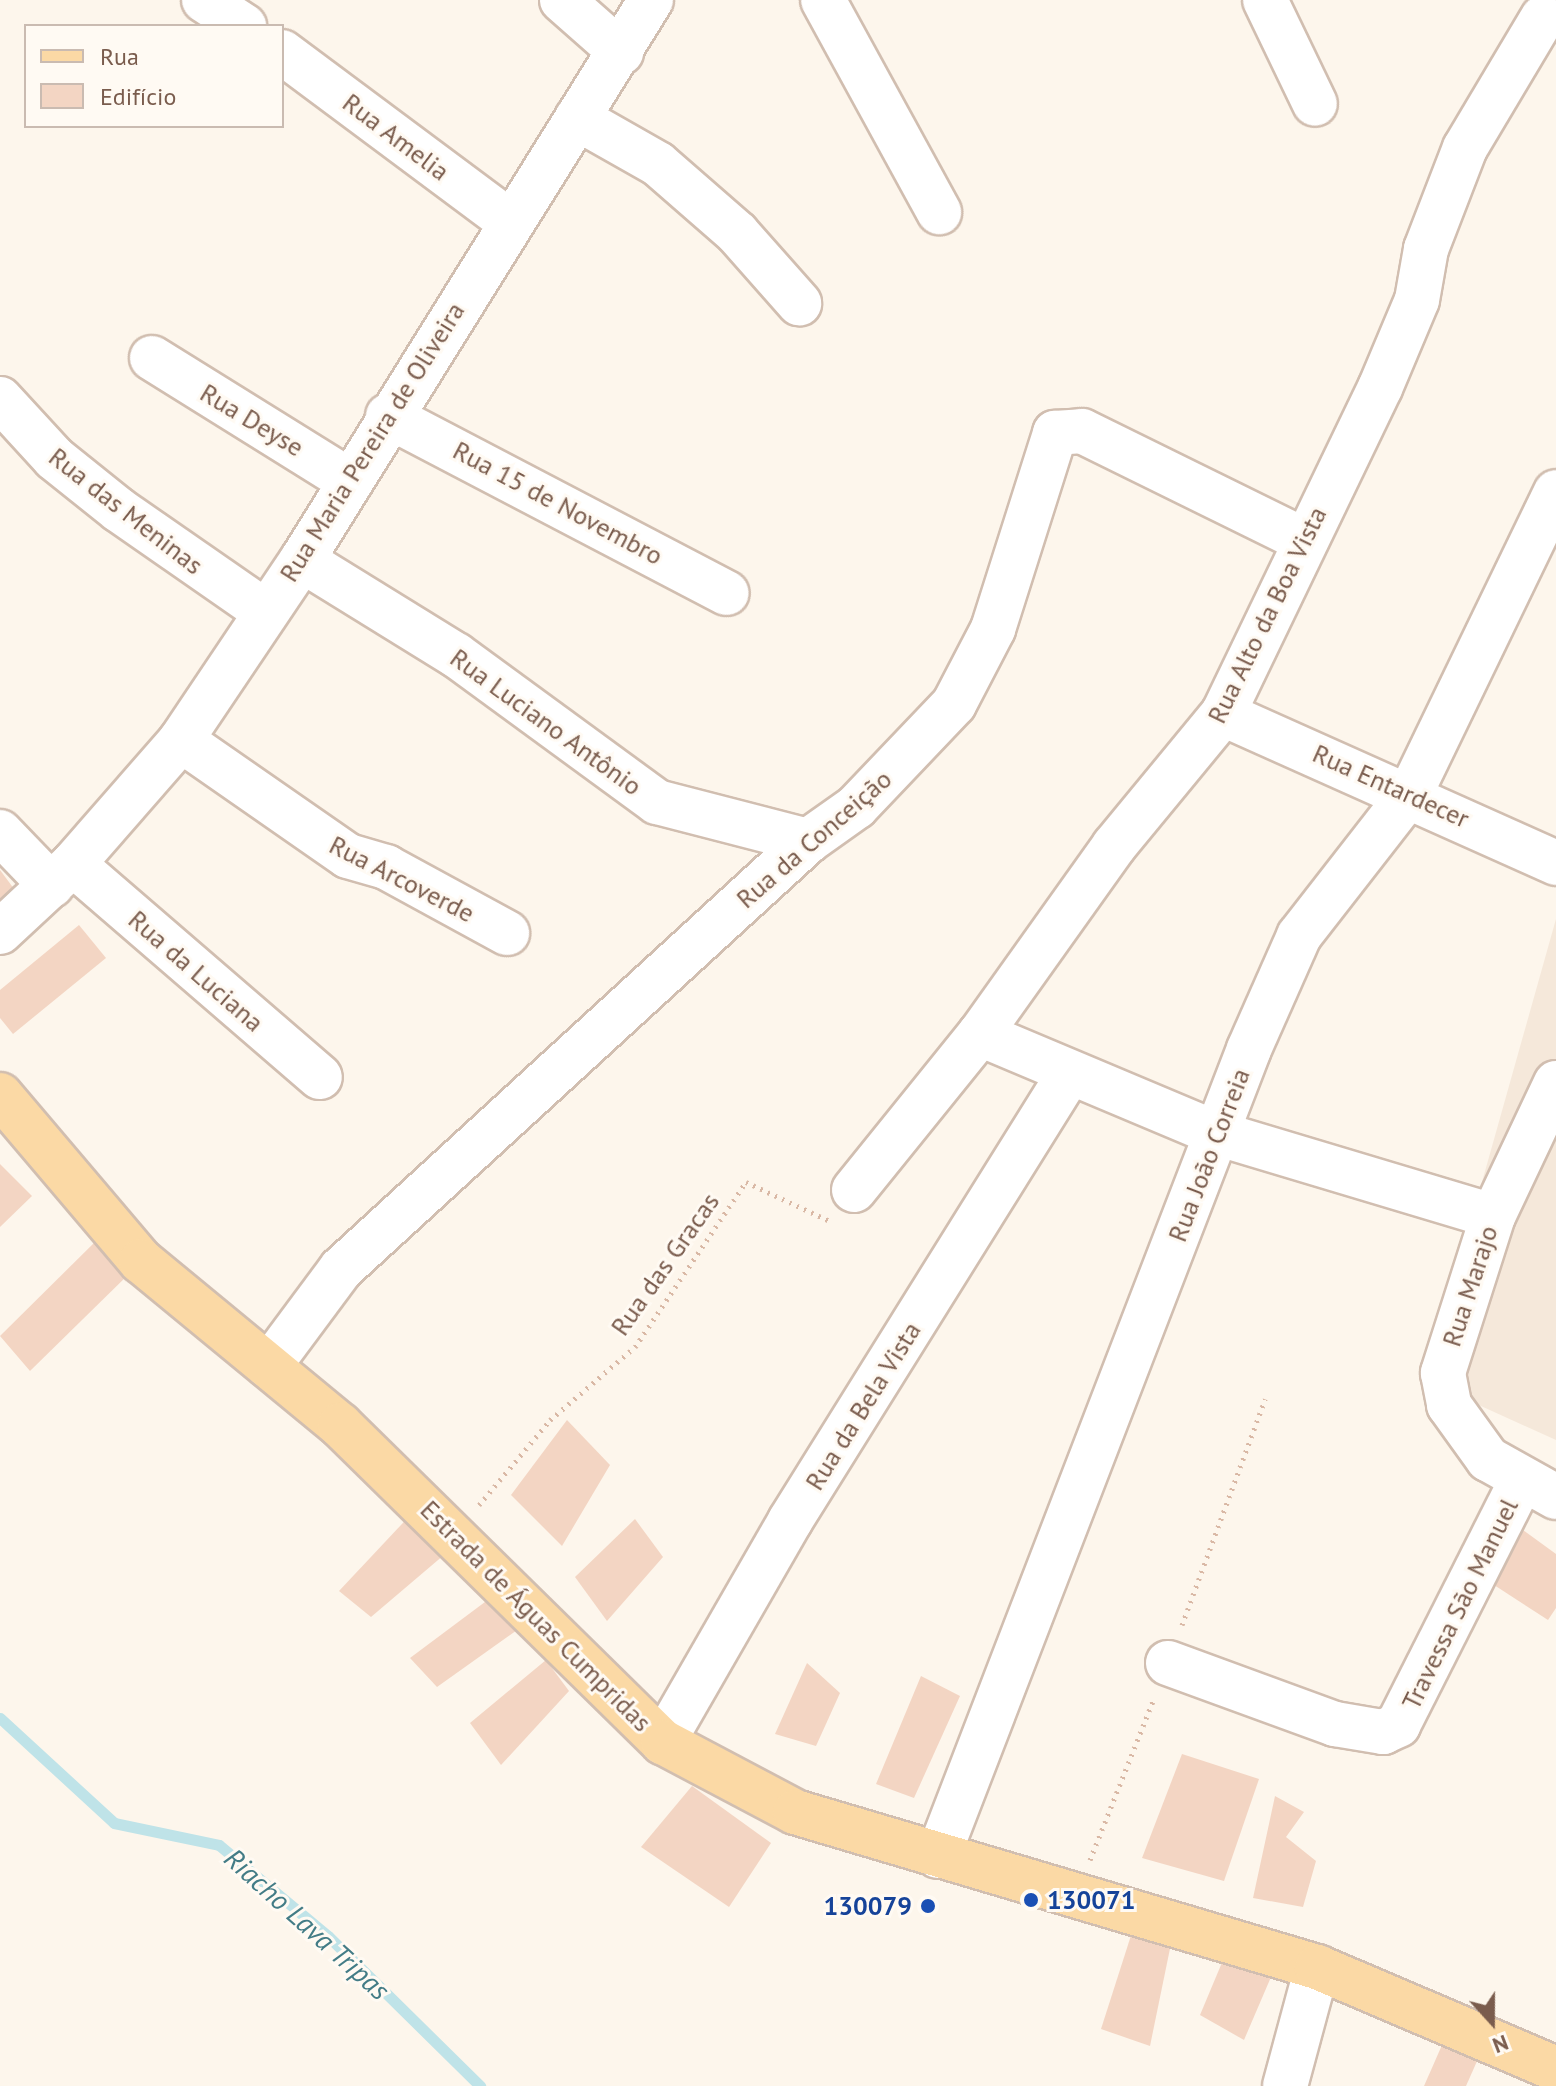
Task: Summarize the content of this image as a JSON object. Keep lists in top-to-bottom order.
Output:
{
  "streets": {
    "main road": ["Estrada de Águas Cumpridas"],
    "street": [
      "Rua Amelia",
      "Rua Deyse",
      "Rua Maria Pereira de Oliveira",
      "Rua 15 de Novembro",
      "Rua das Meninas",
      "Rua Alto da Boa Vista",
      "Rua Luciano Antônio",
      "Rua Entardecer",
      "Rua da Conceição",
      "Rua Arcoverde",
      "Rua da Luciana",
      "Rua João Correia",
      "Rua Marajo",
      "Rua da Bela Vista",
      "Travessa São Manuel"
    ],
    "path": ["Rua das Gracas"]
  },
  "crossings": [
    ["Rua Amelia", "Rua Maria Pereira de Oliveira"],
    ["Rua Deyse", "Rua Maria Pereira de Oliveira"],
    ["Rua Maria Pereira de Oliveira", "Rua 15 de Novembro"],
    ["Rua Maria Pereira de Oliveira", "Rua das Meninas"],
    ["Rua Maria Pereira de Oliveira", "Rua Luciano Antônio"],
    ["Rua Maria Pereira de Oliveira", "Rua Arcoverde"],
    ["Rua Maria Pereira de Oliveira", "Rua da Luciana"],
    ["Rua Alto da Boa Vista", "Rua Entardecer"],
    ["Rua Alto da Boa Vista", "Rua da Conceição"],
    ["Rua Alto da Boa Vista", "Rua das Gracas"],
    ["Rua Luciano Antônio", "Rua da Conceição"],
    ["Rua Entardecer", "Rua João Correia"],
    ["Rua da Conceição", "Estrada de Águas Cumpridas"],
    ["Rua João Correia", "Estrada de Águas Cumpridas"],
    ["Rua das Gracas", "Estrada de Águas Cumpridas"],
    ["Rua Marajo", "Travessa São Manuel"],
    ["Rua da Bela Vista", "Estrada de Águas Cumpridas"]
  ],
  "water": ["Riacho Lava Tripas"],
  "places": ["130071", "130079"],
  "legend": ["Rua", "Edifício"],
  "north": "bottom"
}
